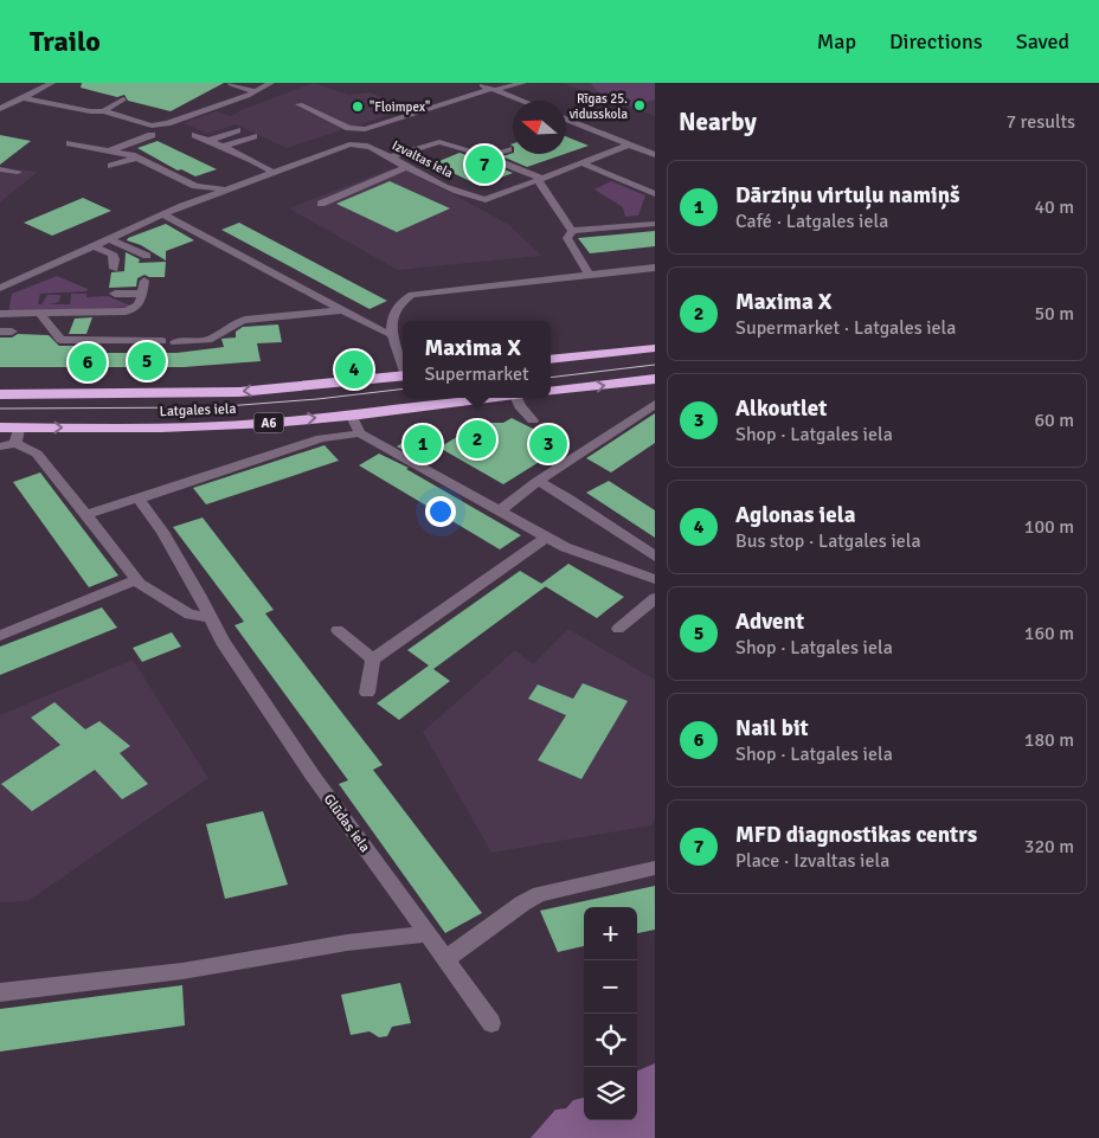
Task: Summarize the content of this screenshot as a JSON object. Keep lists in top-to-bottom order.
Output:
{
  "streets": {
    "highway": ["Latgales iela", "A6"],
    "street": ["Izvaltas iela", "Glūdas iela"]
  },
  "places": ["Rīgas 25. vidusskola", "\"Floimpex\""],
  "north": "left",
  "page": {
    "header": "Trailo",
    "nav": ["Map", "Directions", "Saved"],
    "heading": ["Nearby", "7 results"],
    "pins": [
      "7",
      "5",
      "6",
      "4",
      "2",
      "1",
      "3"
    ],
    "list": [
      {
        "mark": "1",
        "name": "Dārziņu virtuļu namiņš",
        "note": "Café · Latgales iela",
        "value": "40 m"
      },
      {
        "mark": "2",
        "name": "Maxima X",
        "note": "Supermarket · Latgales iela",
        "value": "50 m"
      },
      {
        "mark": "3",
        "name": "Alkoutlet",
        "note": "Shop · Latgales iela",
        "value": "60 m"
      },
      {
        "mark": "4",
        "name": "Aglonas iela",
        "note": "Bus stop · Latgales iela",
        "value": "100 m"
      },
      {
        "mark": "5",
        "name": "Advent",
        "note": "Shop · Latgales iela",
        "value": "160 m"
      },
      {
        "mark": "6",
        "name": "Nail bit",
        "note": "Shop · Latgales iela",
        "value": "180 m"
      },
      {
        "mark": "7",
        "name": "MFD diagnostikas centrs",
        "note": "Place · Izvaltas iela",
        "value": "320 m"
      }
    ],
    "popup": ["Maxima X", "Supermarket"],
    "map_buttons": ["+", "−"]
  }
}
